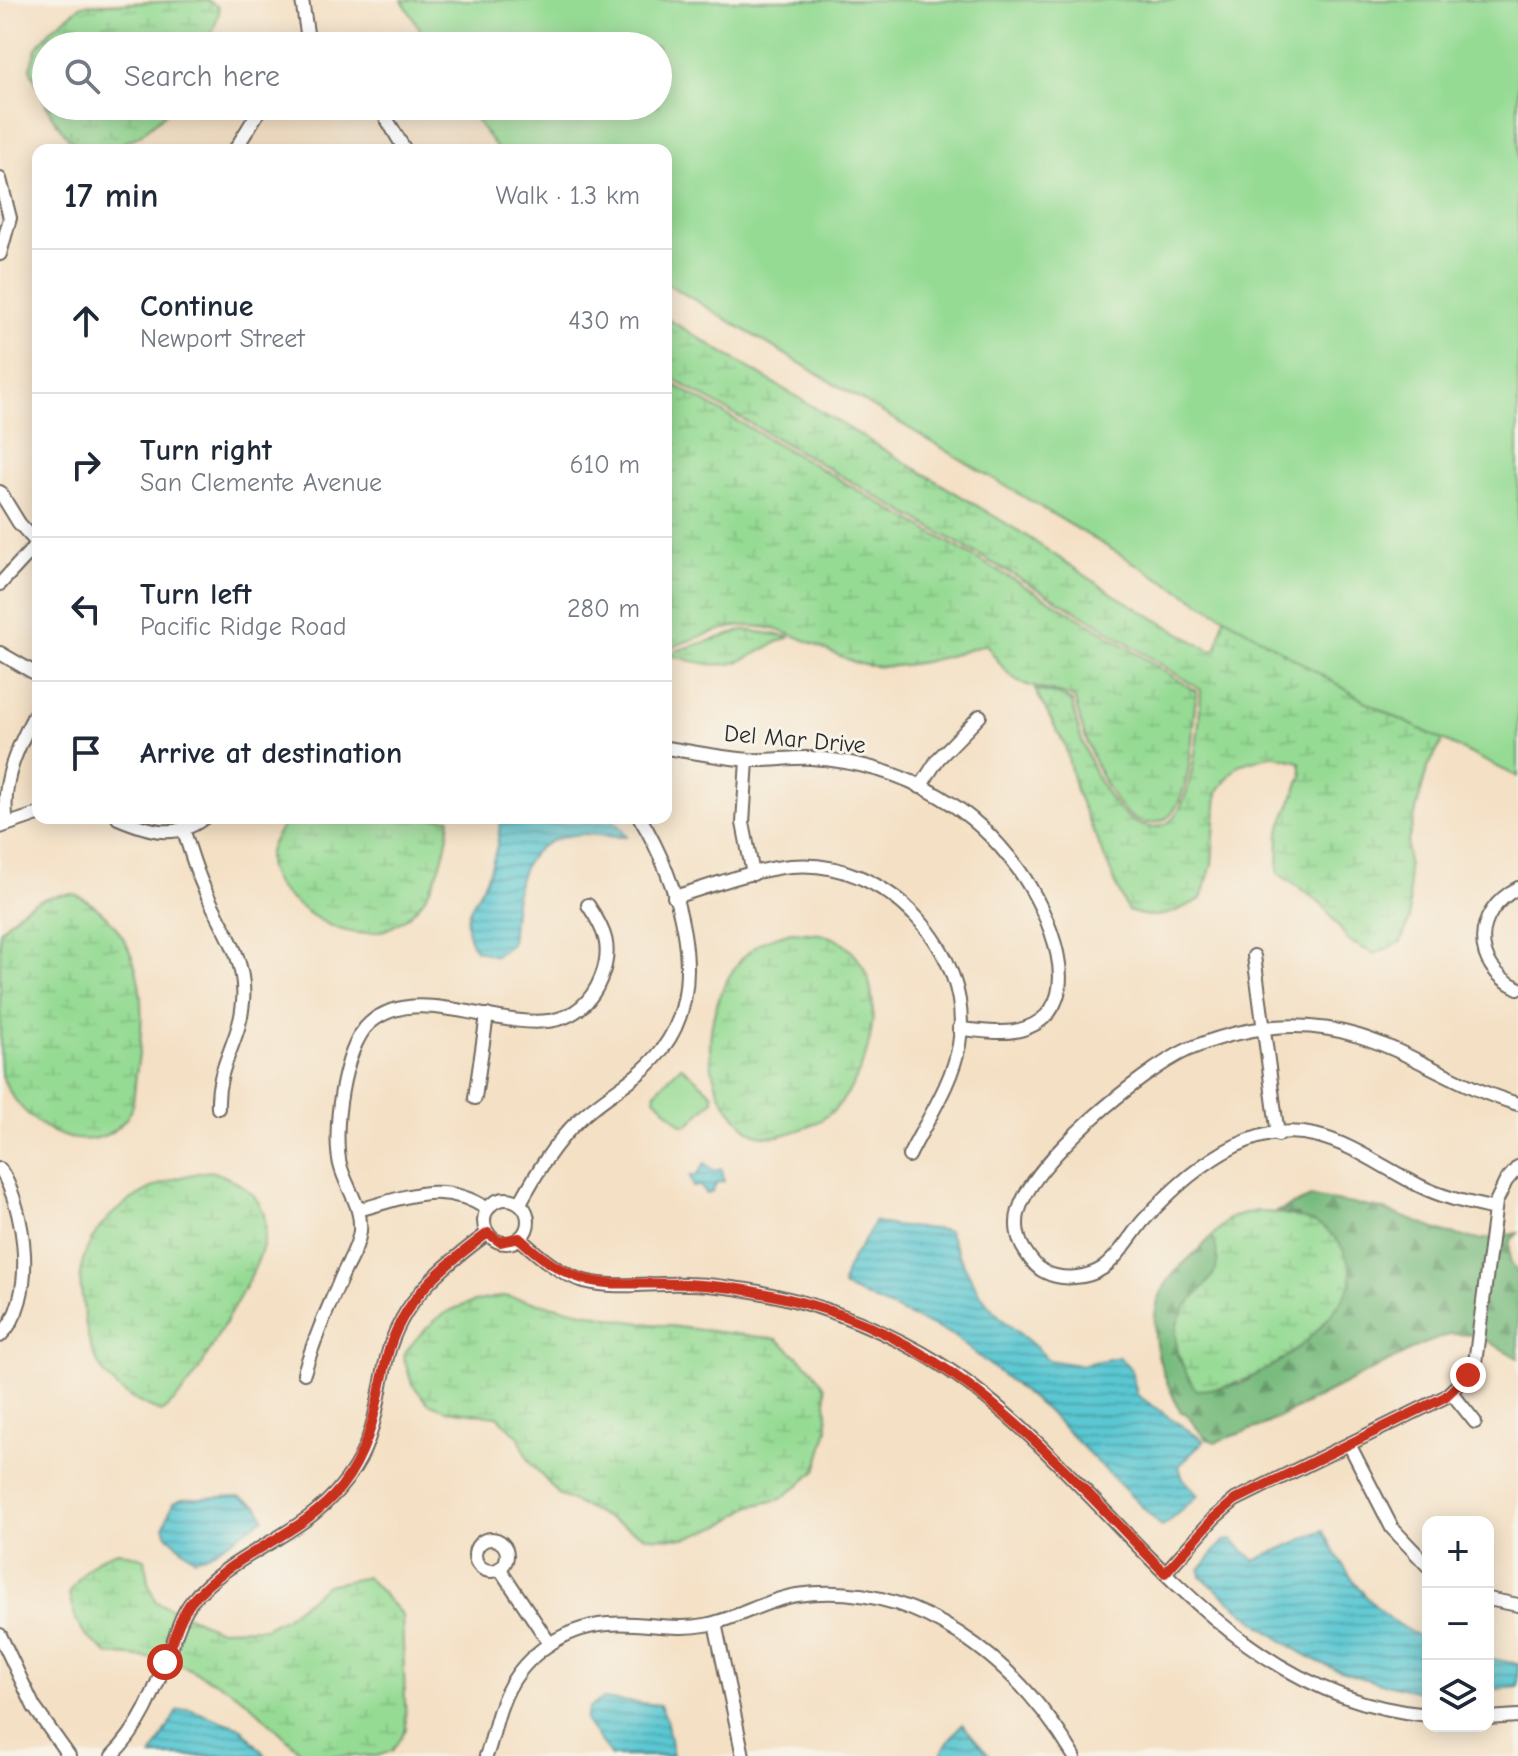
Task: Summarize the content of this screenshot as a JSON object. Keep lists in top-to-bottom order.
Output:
{
  "streets": {
    "street": ["Del Mar Drive"]
  },
  "page": {
    "search": "Search here",
    "heading": ["17 min", "Walk · 1.3 km"],
    "list": [
      ["Continue", "Newport Street", "430 m"],
      ["Turn right", "San Clemente Avenue", "610 m"],
      ["Turn left", "Pacific Ridge Road", "280 m"],
      "Arrive at destination"
    ],
    "map_buttons": ["+", "−"]
  }
}
